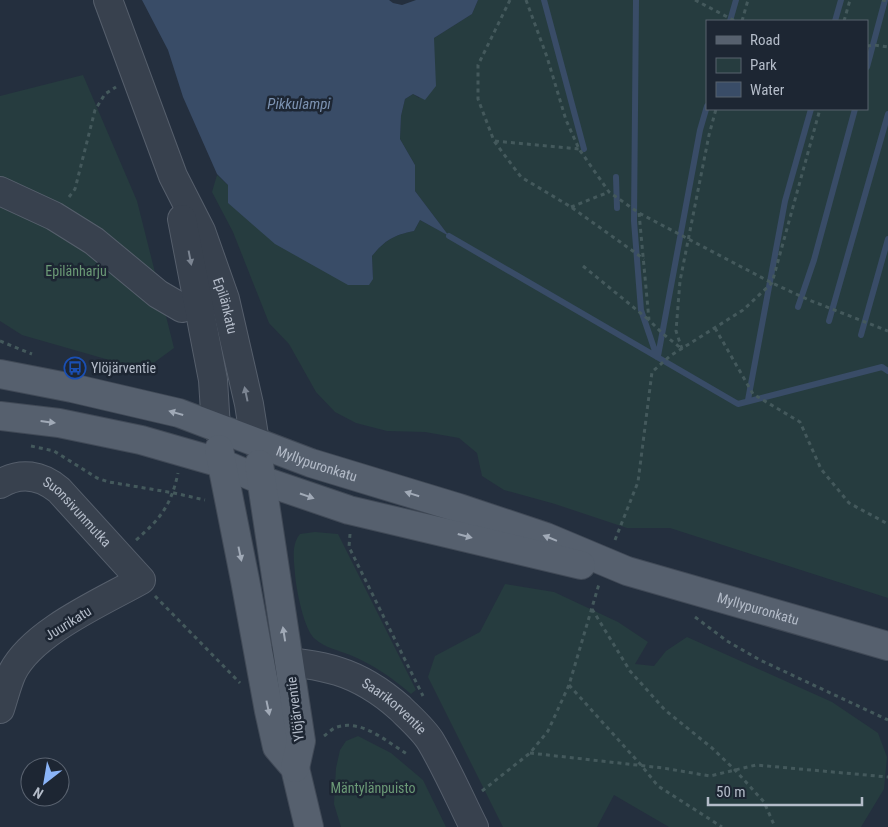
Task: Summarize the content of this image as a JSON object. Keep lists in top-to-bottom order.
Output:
{
  "streets": {
    "main road": ["Myllypuronkatu", "Ylöjärventie"],
    "street": [
      "Epilänkatu",
      "Suonsivunmutka",
      "Juurikatu",
      "Saarikorventie"
    ]
  },
  "crossings": [
    ["Epilänkatu", "Myllypuronkatu"],
    ["Epilänkatu", "Ylöjärventie"],
    ["Myllypuronkatu", "Ylöjärventie"],
    ["Suonsivunmutka", "Juurikatu"],
    ["Saarikorventie", "Ylöjärventie"]
  ],
  "water": ["Pikkulampi"],
  "parks": ["Epilänharju", "Mäntylänpuisto"],
  "places": {
    "bus stop": ["Ylöjärventie"]
  },
  "legend": ["Road", "Park", "Water"],
  "scale_bar": "50 m",
  "north": "bottom left"
}
